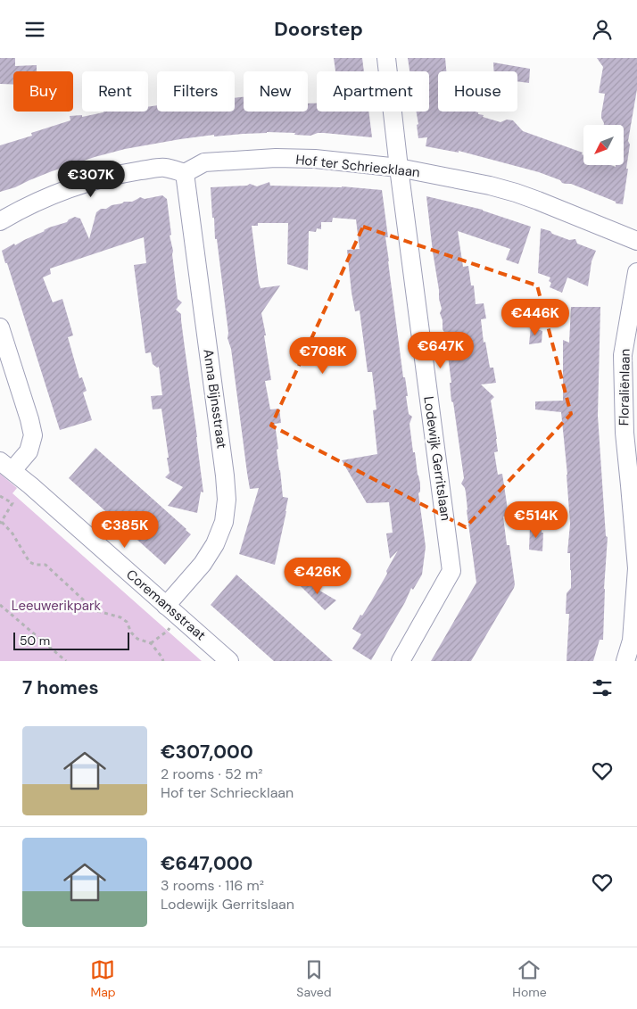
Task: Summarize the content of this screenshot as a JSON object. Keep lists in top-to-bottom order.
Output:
{
  "streets": {
    "street": [
      "Hof ter Schriecklaan",
      "Floraliënlaan",
      "Anna Bijnsstraat",
      "Lodewijk Gerritslaan",
      "Coremansstraat"
    ]
  },
  "crossings": [
    ["Hof ter Schriecklaan", "Anna Bijnsstraat"],
    ["Hof ter Schriecklaan", "Lodewijk Gerritslaan"],
    ["Anna Bijnsstraat", "Coremansstraat"]
  ],
  "parks": ["Leeuwerikpark"],
  "scale_bar": "50 m",
  "north": "bottom left",
  "page": {
    "header": "Doorstep",
    "chip": [
      "Buy",
      "Rent",
      "Filters",
      "New",
      "Apartment",
      "House"
    ],
    "price": [
      "€307K",
      "€446K",
      "€647K",
      "€708K",
      "€514K",
      "€385K",
      "€426K"
    ],
    "scale": "50 m",
    "heading": "7 homes",
    "list": [
      {
        "name": "€307,000",
        "note": "2 rooms · 52 m² · Hof ter Schriecklaan"
      },
      {
        "name": "€647,000",
        "note": "3 rooms · 116 m² · Lodewijk Gerritslaan"
      }
    ],
    "tabs": ["Map", "Saved", "Home"]
  }
}
